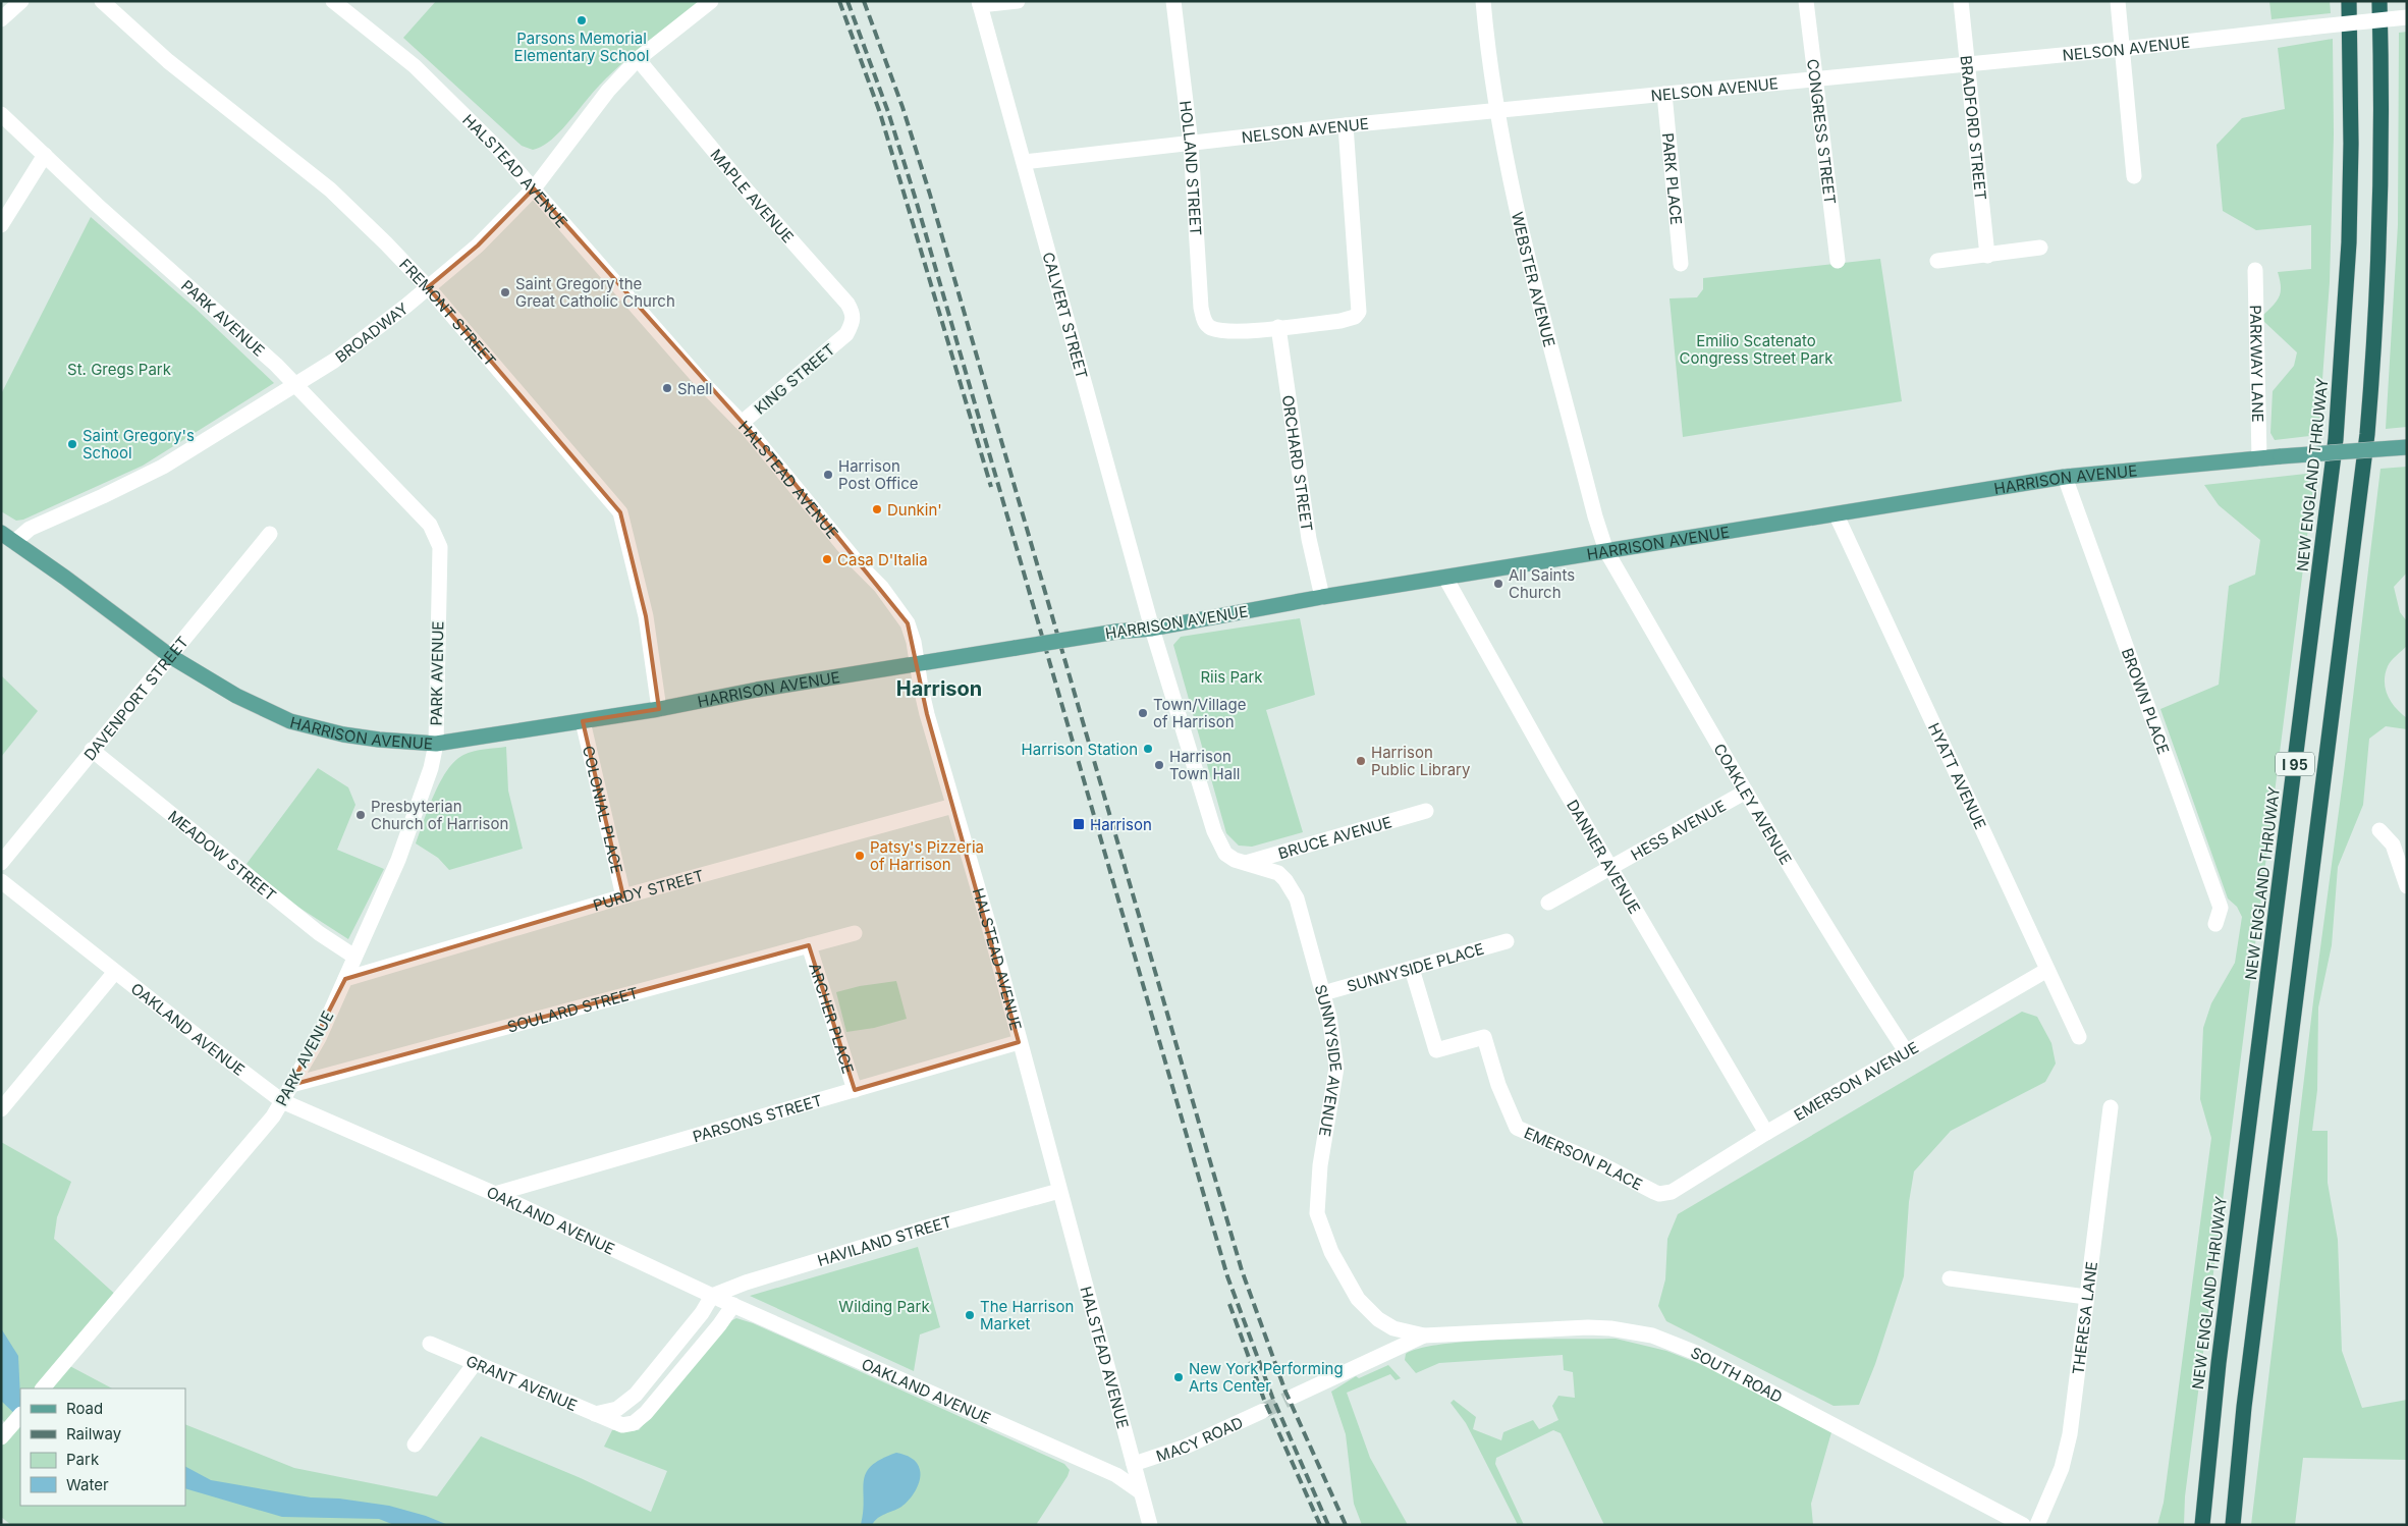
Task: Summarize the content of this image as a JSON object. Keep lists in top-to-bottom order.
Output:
{
  "streets": {
    "highway": ["NEW ENGLAND THRUWAY", "I 95"],
    "main road": ["HARRISON AVENUE"],
    "street": [
      "NELSON AVENUE",
      "BRADFORD STREET",
      "CONGRESS STREET",
      "HOLLAND STREET",
      "HALSTEAD AVENUE",
      "PARK PLACE",
      "MAPLE AVENUE",
      "WEBSTER AVENUE",
      "FREMONT STREET",
      "CALVERT STREET",
      "PARK AVENUE",
      "BROADWAY",
      "PARKWAY LANE",
      "KING STREET",
      "ORCHARD STREET",
      "DAVENPORT STREET",
      "BROWN PLACE",
      "HYATT AVENUE",
      "COAKLEY AVENUE",
      "COLONIAL PLACE",
      "HESS AVENUE",
      "BRUCE AVENUE",
      "MEADOW STREET",
      "DANNER AVENUE",
      "PURDY STREET",
      "SUNNYSIDE PLACE",
      "SOULARD STREET",
      "ARCHER PLACE",
      "OAKLAND AVENUE",
      "SUNNYSIDE AVENUE",
      "EMERSON AVENUE",
      "PARSONS STREET",
      "EMERSON PLACE",
      "HAVILAND STREET",
      "THERESA LANE",
      "SOUTH ROAD",
      "GRANT AVENUE",
      "MACY ROAD"
    ]
  },
  "crossings": [
    ["NELSON AVENUE", "BRADFORD STREET"],
    ["NELSON AVENUE", "CONGRESS STREET"],
    ["NELSON AVENUE", "HOLLAND STREET"],
    ["NELSON AVENUE", "PARK PLACE"],
    ["NELSON AVENUE", "WEBSTER AVENUE"],
    ["NELSON AVENUE", "CALVERT STREET"],
    ["HOLLAND STREET", "ORCHARD STREET"],
    ["HALSTEAD AVENUE", "BROADWAY"],
    ["HALSTEAD AVENUE", "KING STREET"],
    ["HALSTEAD AVENUE", "HARRISON AVENUE"],
    ["HALSTEAD AVENUE", "PURDY STREET"],
    ["HALSTEAD AVENUE", "OAKLAND AVENUE"],
    ["HALSTEAD AVENUE", "PARSONS STREET"],
    ["HALSTEAD AVENUE", "HAVILAND STREET"],
    ["HALSTEAD AVENUE", "MACY ROAD"],
    ["MAPLE AVENUE", "BROADWAY"],
    ["MAPLE AVENUE", "KING STREET"],
    ["WEBSTER AVENUE", "HARRISON AVENUE"],
    ["WEBSTER AVENUE", "COAKLEY AVENUE"],
    ["FREMONT STREET", "BROADWAY"],
    ["FREMONT STREET", "HARRISON AVENUE"],
    ["CALVERT STREET", "HARRISON AVENUE"],
    ["CALVERT STREET", "BRUCE AVENUE"],
    ["CALVERT STREET", "SUNNYSIDE AVENUE"],
    ["PARK AVENUE", "BROADWAY"],
    ["PARK AVENUE", "HARRISON AVENUE"],
    ["PARK AVENUE", "MEADOW STREET"],
    ["PARK AVENUE", "PURDY STREET"],
    ["PARK AVENUE", "SOULARD STREET"],
    ["PARK AVENUE", "OAKLAND AVENUE"],
    ["BROADWAY", "HARRISON AVENUE"],
    ["PARKWAY LANE", "HARRISON AVENUE"],
    ["ORCHARD STREET", "HARRISON AVENUE"],
    ["HARRISON AVENUE", "DAVENPORT STREET"],
    ["HARRISON AVENUE", "BROWN PLACE"],
    ["HARRISON AVENUE", "HYATT AVENUE"],
    ["HARRISON AVENUE", "COAKLEY AVENUE"],
    ["HARRISON AVENUE", "COLONIAL PLACE"],
    ["HARRISON AVENUE", "DANNER AVENUE"],
    ["DAVENPORT STREET", "MEADOW STREET"],
    ["HYATT AVENUE", "EMERSON AVENUE"],
    ["COAKLEY AVENUE", "HESS AVENUE"],
    ["COAKLEY AVENUE", "EMERSON AVENUE"],
    ["COLONIAL PLACE", "PURDY STREET"],
    ["HESS AVENUE", "DANNER AVENUE"],
    ["BRUCE AVENUE", "SUNNYSIDE AVENUE"],
    ["DANNER AVENUE", "EMERSON AVENUE"],
    ["SUNNYSIDE PLACE", "SUNNYSIDE AVENUE"],
    ["SUNNYSIDE PLACE", "EMERSON PLACE"],
    ["SOULARD STREET", "ARCHER PLACE"],
    ["ARCHER PLACE", "PARSONS STREET"],
    ["OAKLAND AVENUE", "PARSONS STREET"],
    ["OAKLAND AVENUE", "HAVILAND STREET"],
    ["OAKLAND AVENUE", "GRANT AVENUE"],
    ["SUNNYSIDE AVENUE", "SOUTH ROAD"],
    ["EMERSON AVENUE", "EMERSON PLACE"]
  ],
  "districts": ["Harrison"],
  "parks": [
    "Emilio Scatenato Congress Street Park",
    "St. Gregs Park",
    "Riis Park",
    "Wilding Park"
  ],
  "places": {
    "other": [
      "Parsons Memorial Elementary School",
      "Saint Gregory the Great Catholic Church",
      "Shell",
      "Saint Gregory's School",
      "Harrison Post Office",
      "Dunkin'",
      "Casa D'Italia",
      "All Saints Church",
      "Town/Village of Harrison",
      "Harrison Station",
      "Harrison Public Library",
      "Harrison Town Hall",
      "Presbyterian Church of Harrison",
      "Patsy's Pizzeria of Harrison",
      "The Harrison Market",
      "New York Performing Arts Center"
    ],
    "transit": ["Harrison"]
  },
  "legend": [
    "Road",
    "Railway",
    "Park",
    "Water"
  ]
}
